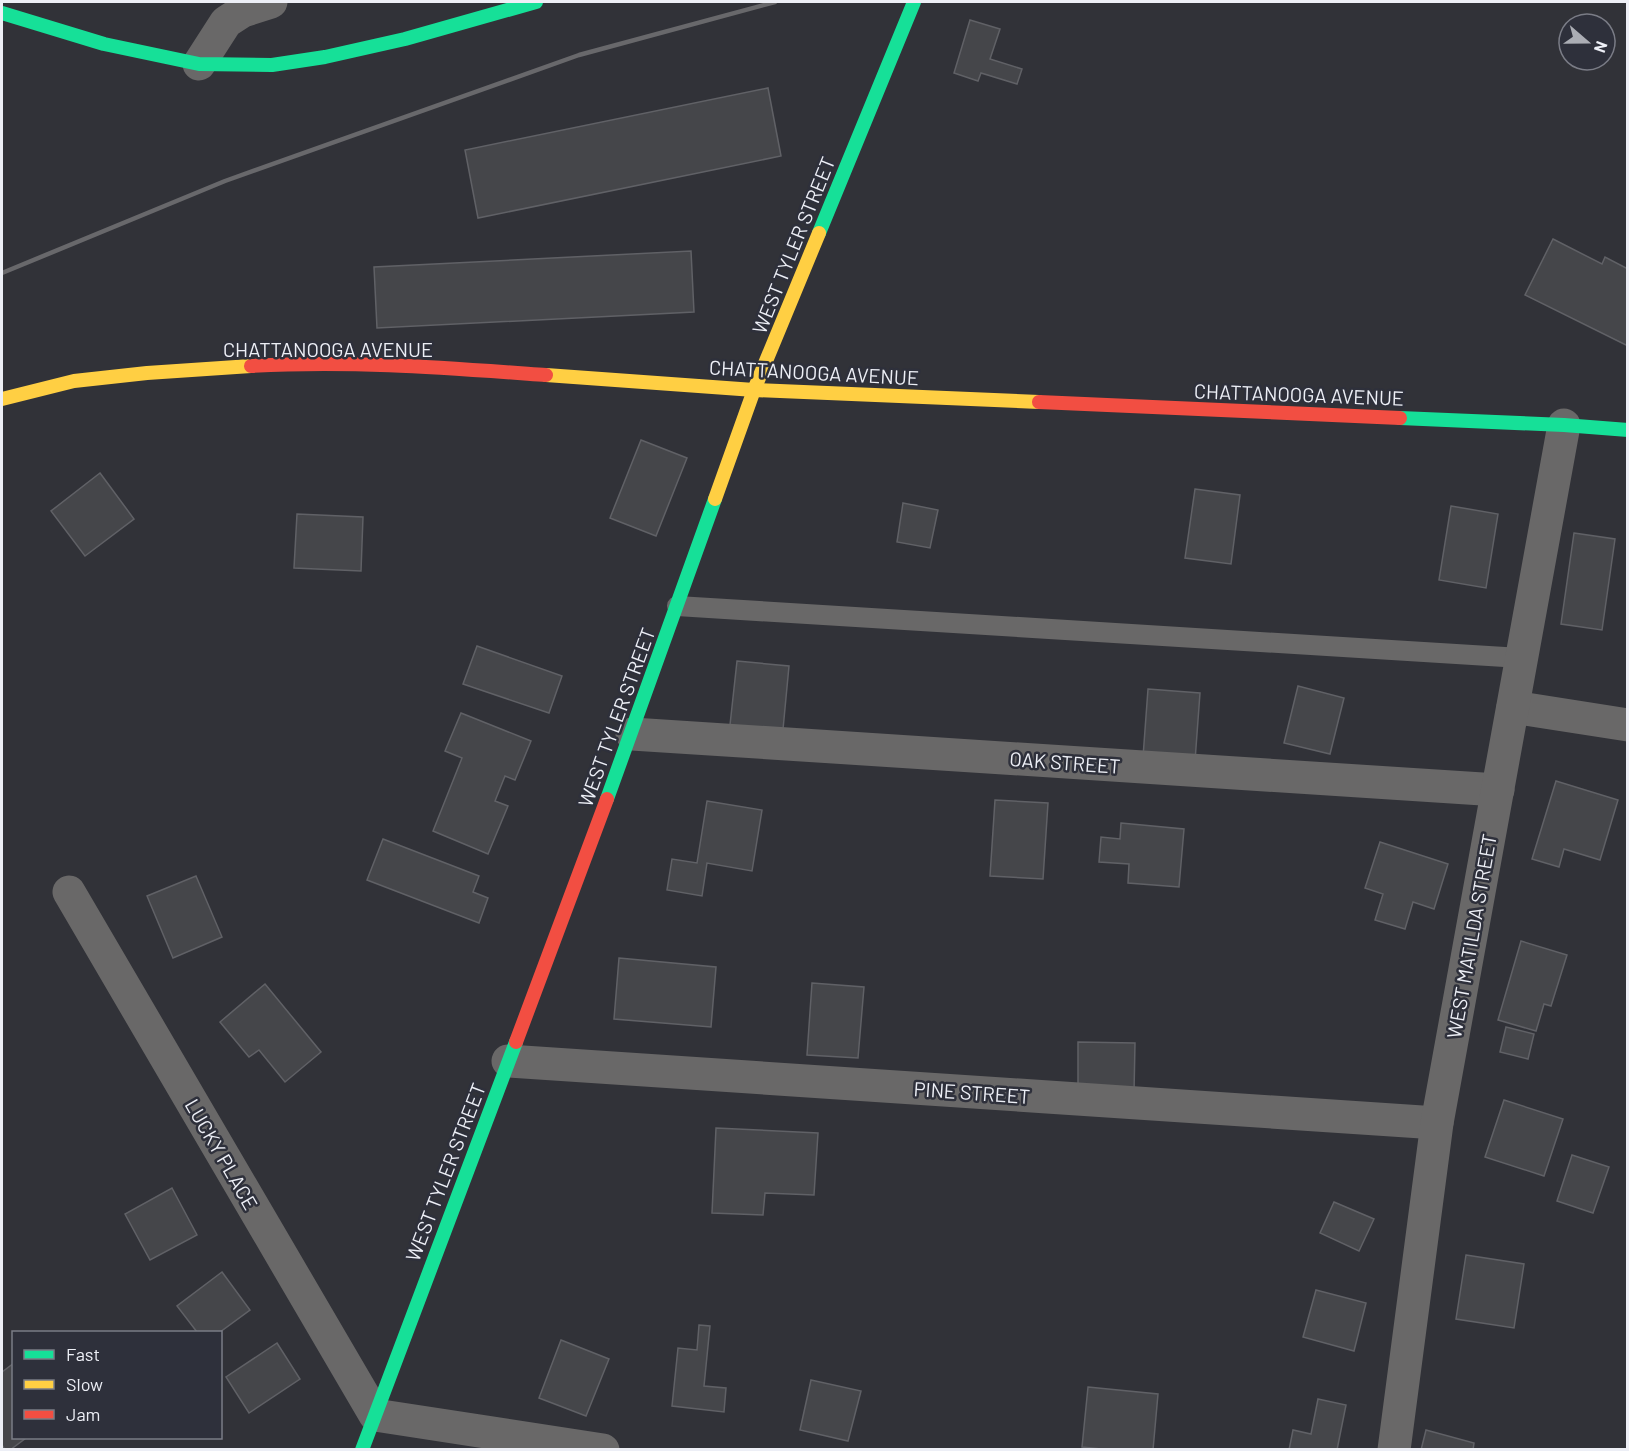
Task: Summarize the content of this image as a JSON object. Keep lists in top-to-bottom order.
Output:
{
  "streets": {
    "street": [
      "WEST TYLER STREET",
      "CHATTANOOGA AVENUE",
      "OAK STREET",
      "WEST MATILDA STREET",
      "PINE STREET",
      "LUCKY PLACE"
    ]
  },
  "crossings": [
    ["WEST TYLER STREET", "CHATTANOOGA AVENUE"],
    ["WEST TYLER STREET", "OAK STREET"],
    ["WEST TYLER STREET", "PINE STREET"],
    ["WEST TYLER STREET", "LUCKY PLACE"],
    ["CHATTANOOGA AVENUE", "WEST MATILDA STREET"],
    ["OAK STREET", "WEST MATILDA STREET"],
    ["WEST MATILDA STREET", "PINE STREET"]
  ],
  "legend": ["Fast", "Slow", "Jam"],
  "north": "right"
}
